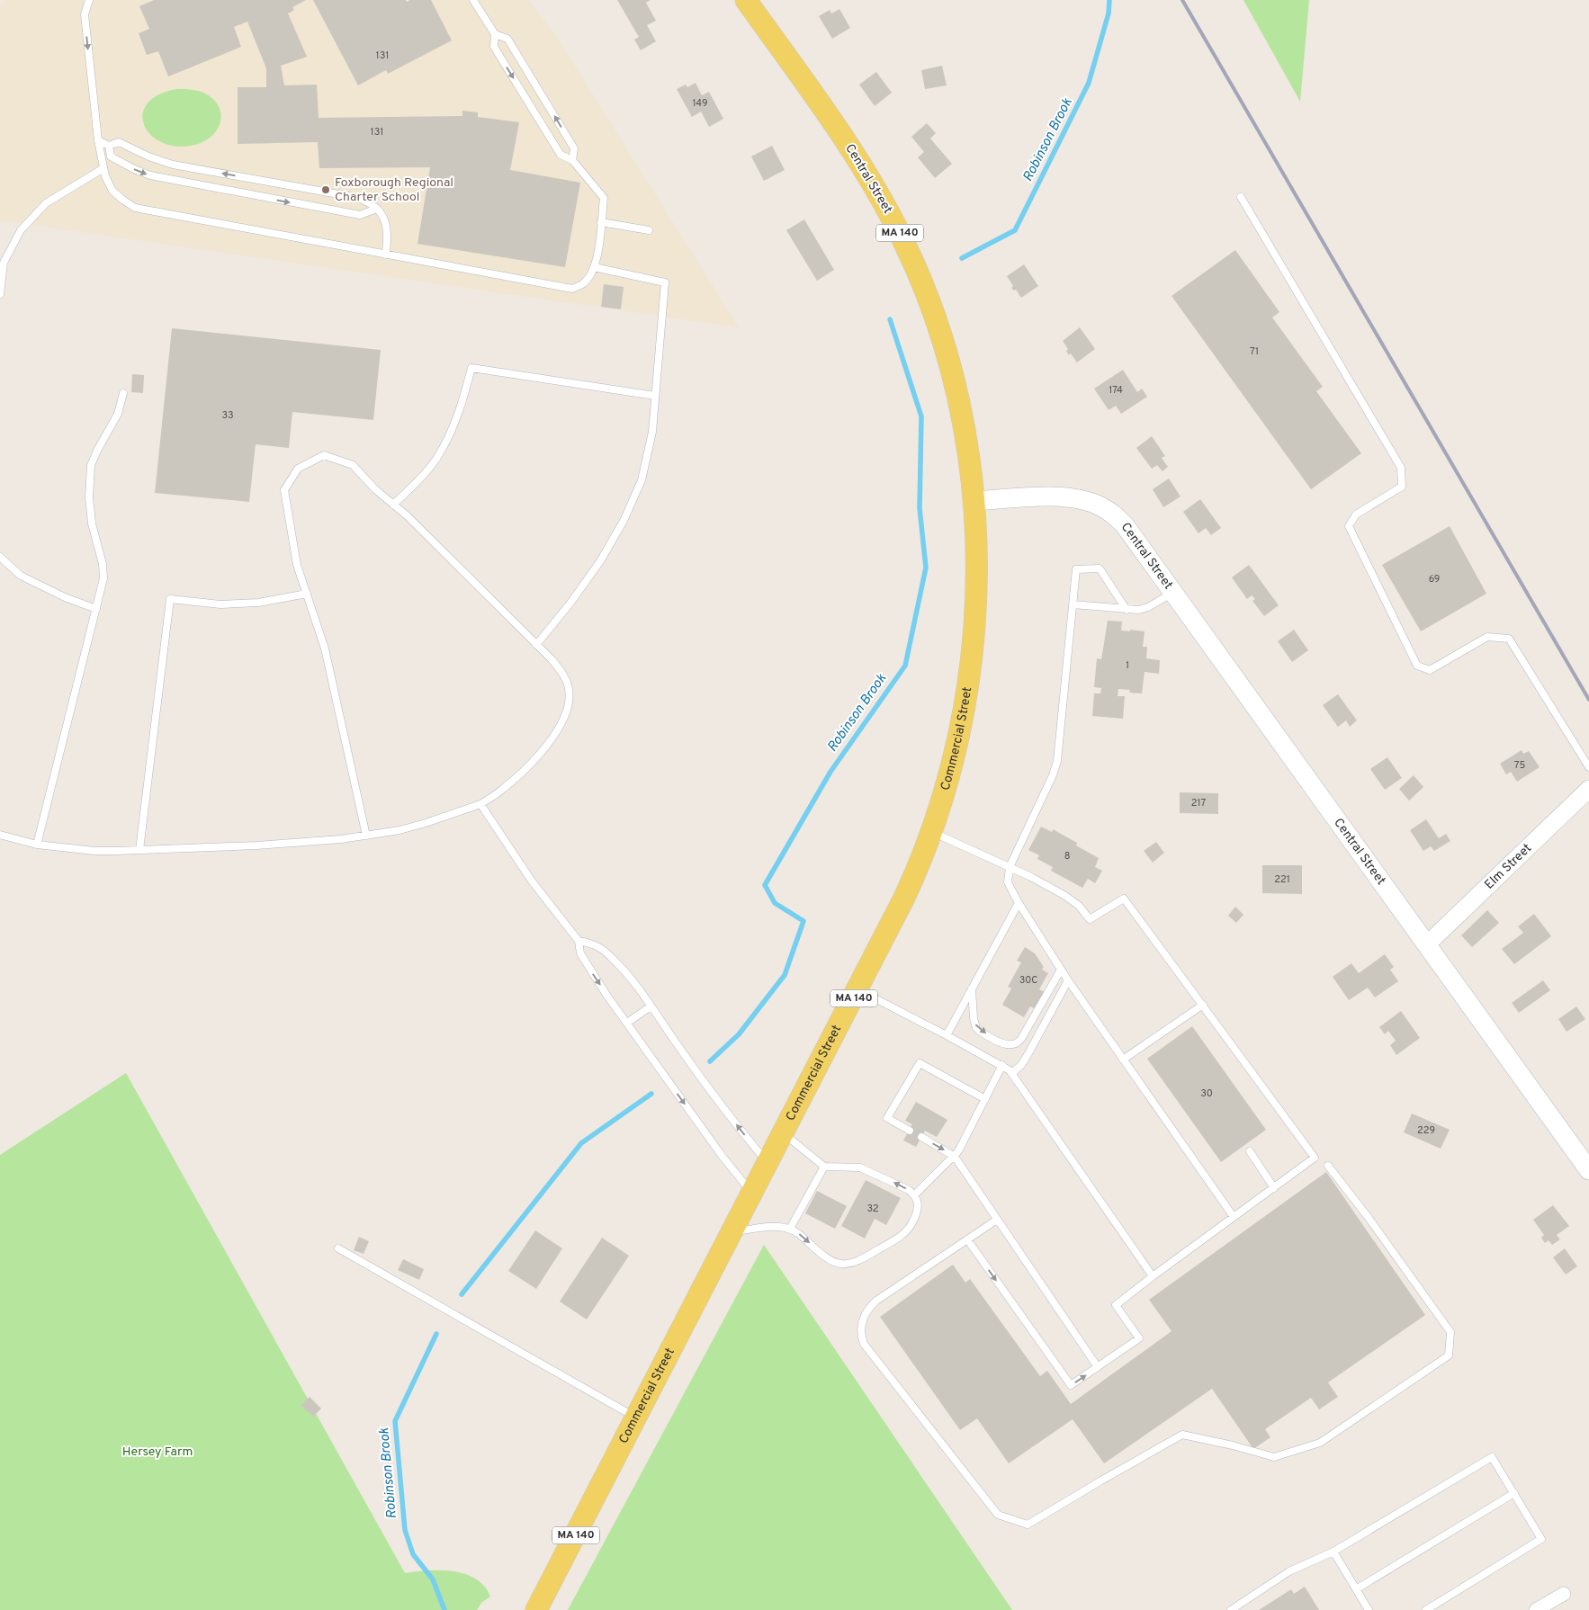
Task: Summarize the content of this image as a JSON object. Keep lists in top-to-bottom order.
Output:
{
  "streets": {
    "main road": ["Central Street", "MA 140", "Commercial Street"],
    "street": ["Elm Street"]
  },
  "crossings": [
    ["Central Street", "Commercial Street"],
    ["Central Street", "Elm Street"]
  ],
  "water": ["Robinson Brook"],
  "parks": ["Hersey Farm"],
  "places": ["Foxborough Regional Charter School"],
  "house_numbers": [
    "131",
    "149",
    "131",
    "71",
    "174",
    "33",
    "69",
    "1",
    "75",
    "217",
    "8",
    "221",
    "30C",
    "30",
    "229",
    "32"
  ]
}
